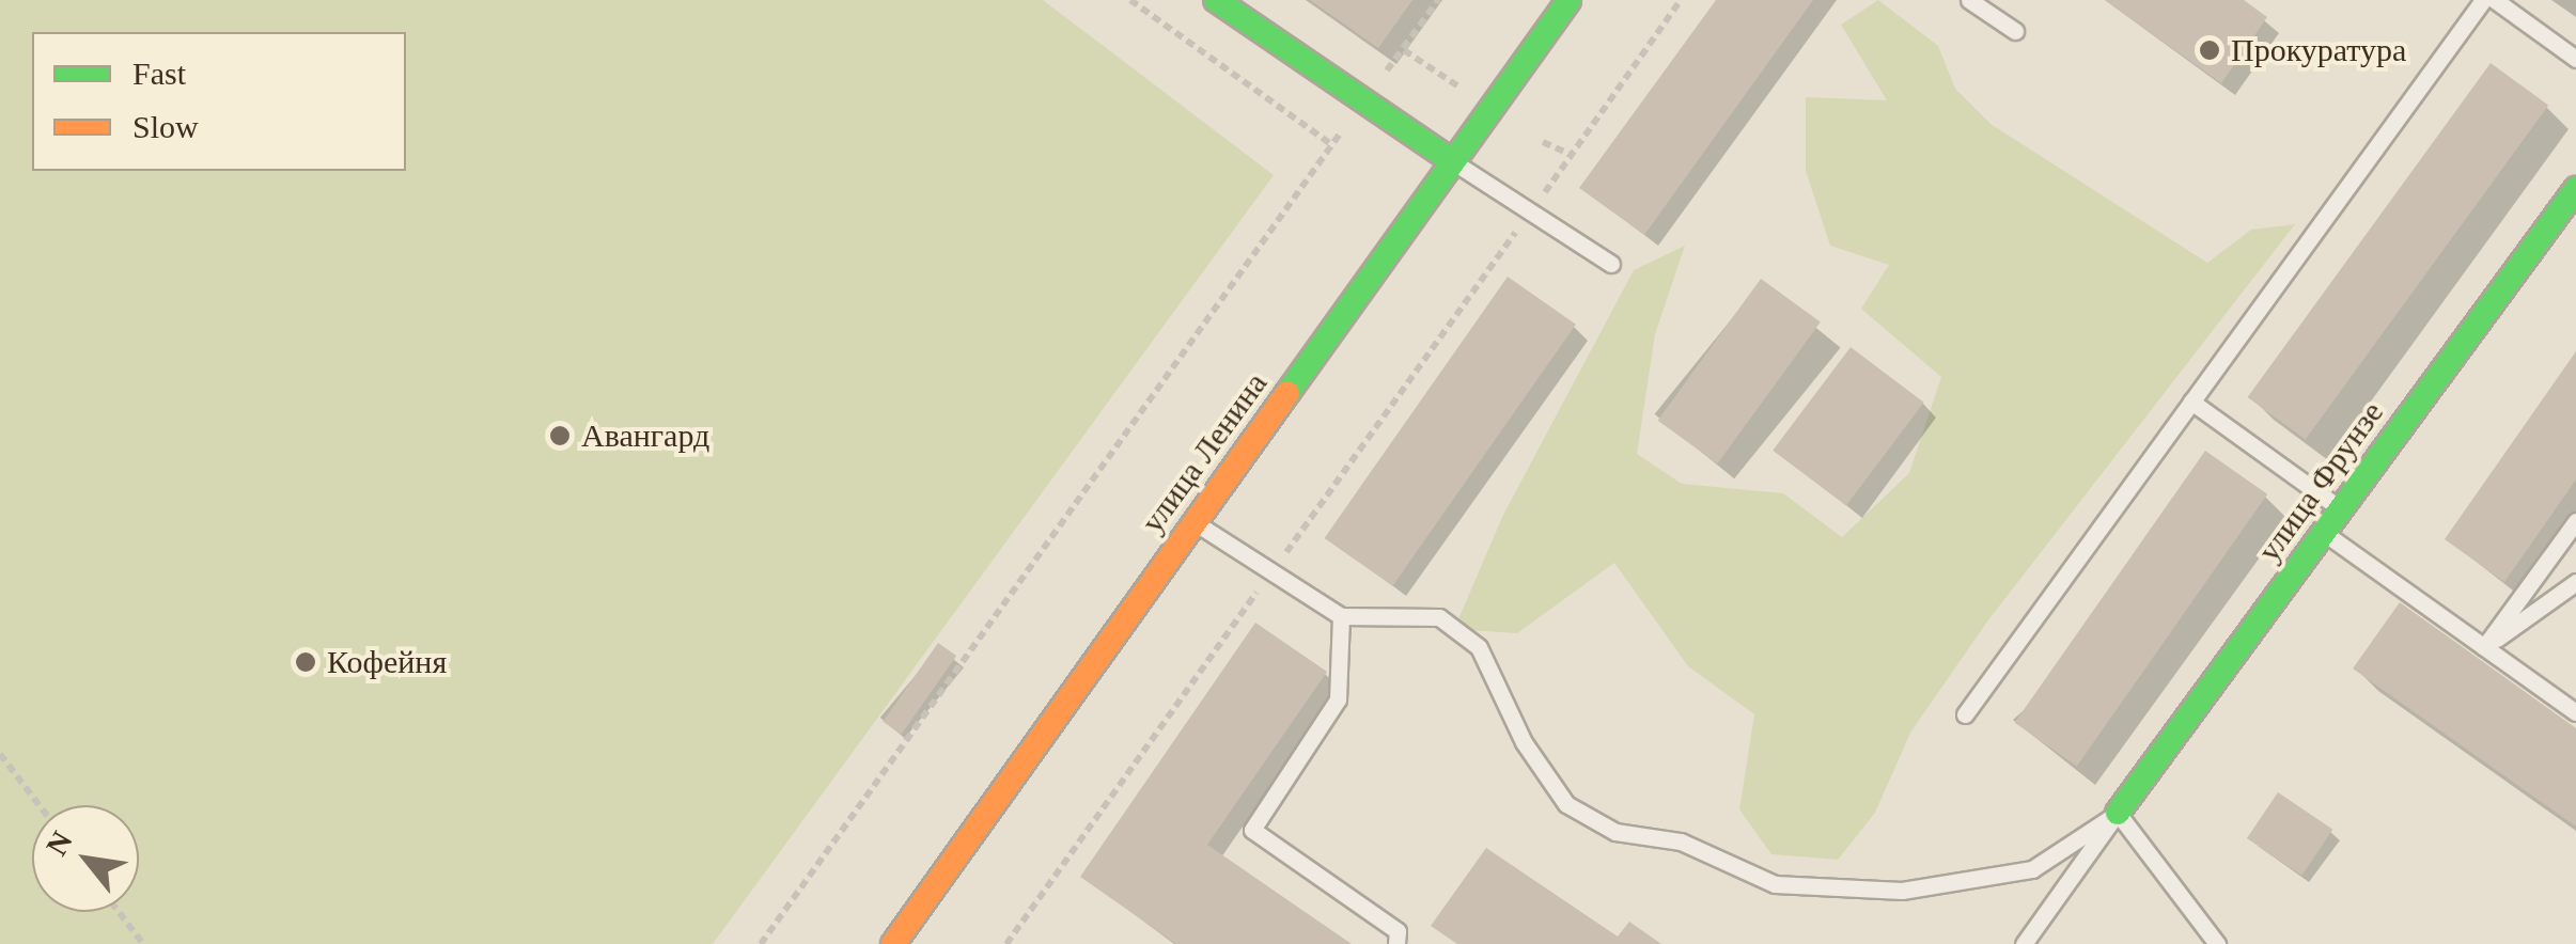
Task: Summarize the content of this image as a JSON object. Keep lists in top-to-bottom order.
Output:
{
  "streets": {
    "main road": ["улица Ленина", "улица Фрунзе"]
  },
  "places": ["Прокуратура", "Авангард", "Кофейня"],
  "legend": ["Fast", "Slow"],
  "north": "top left"
}
